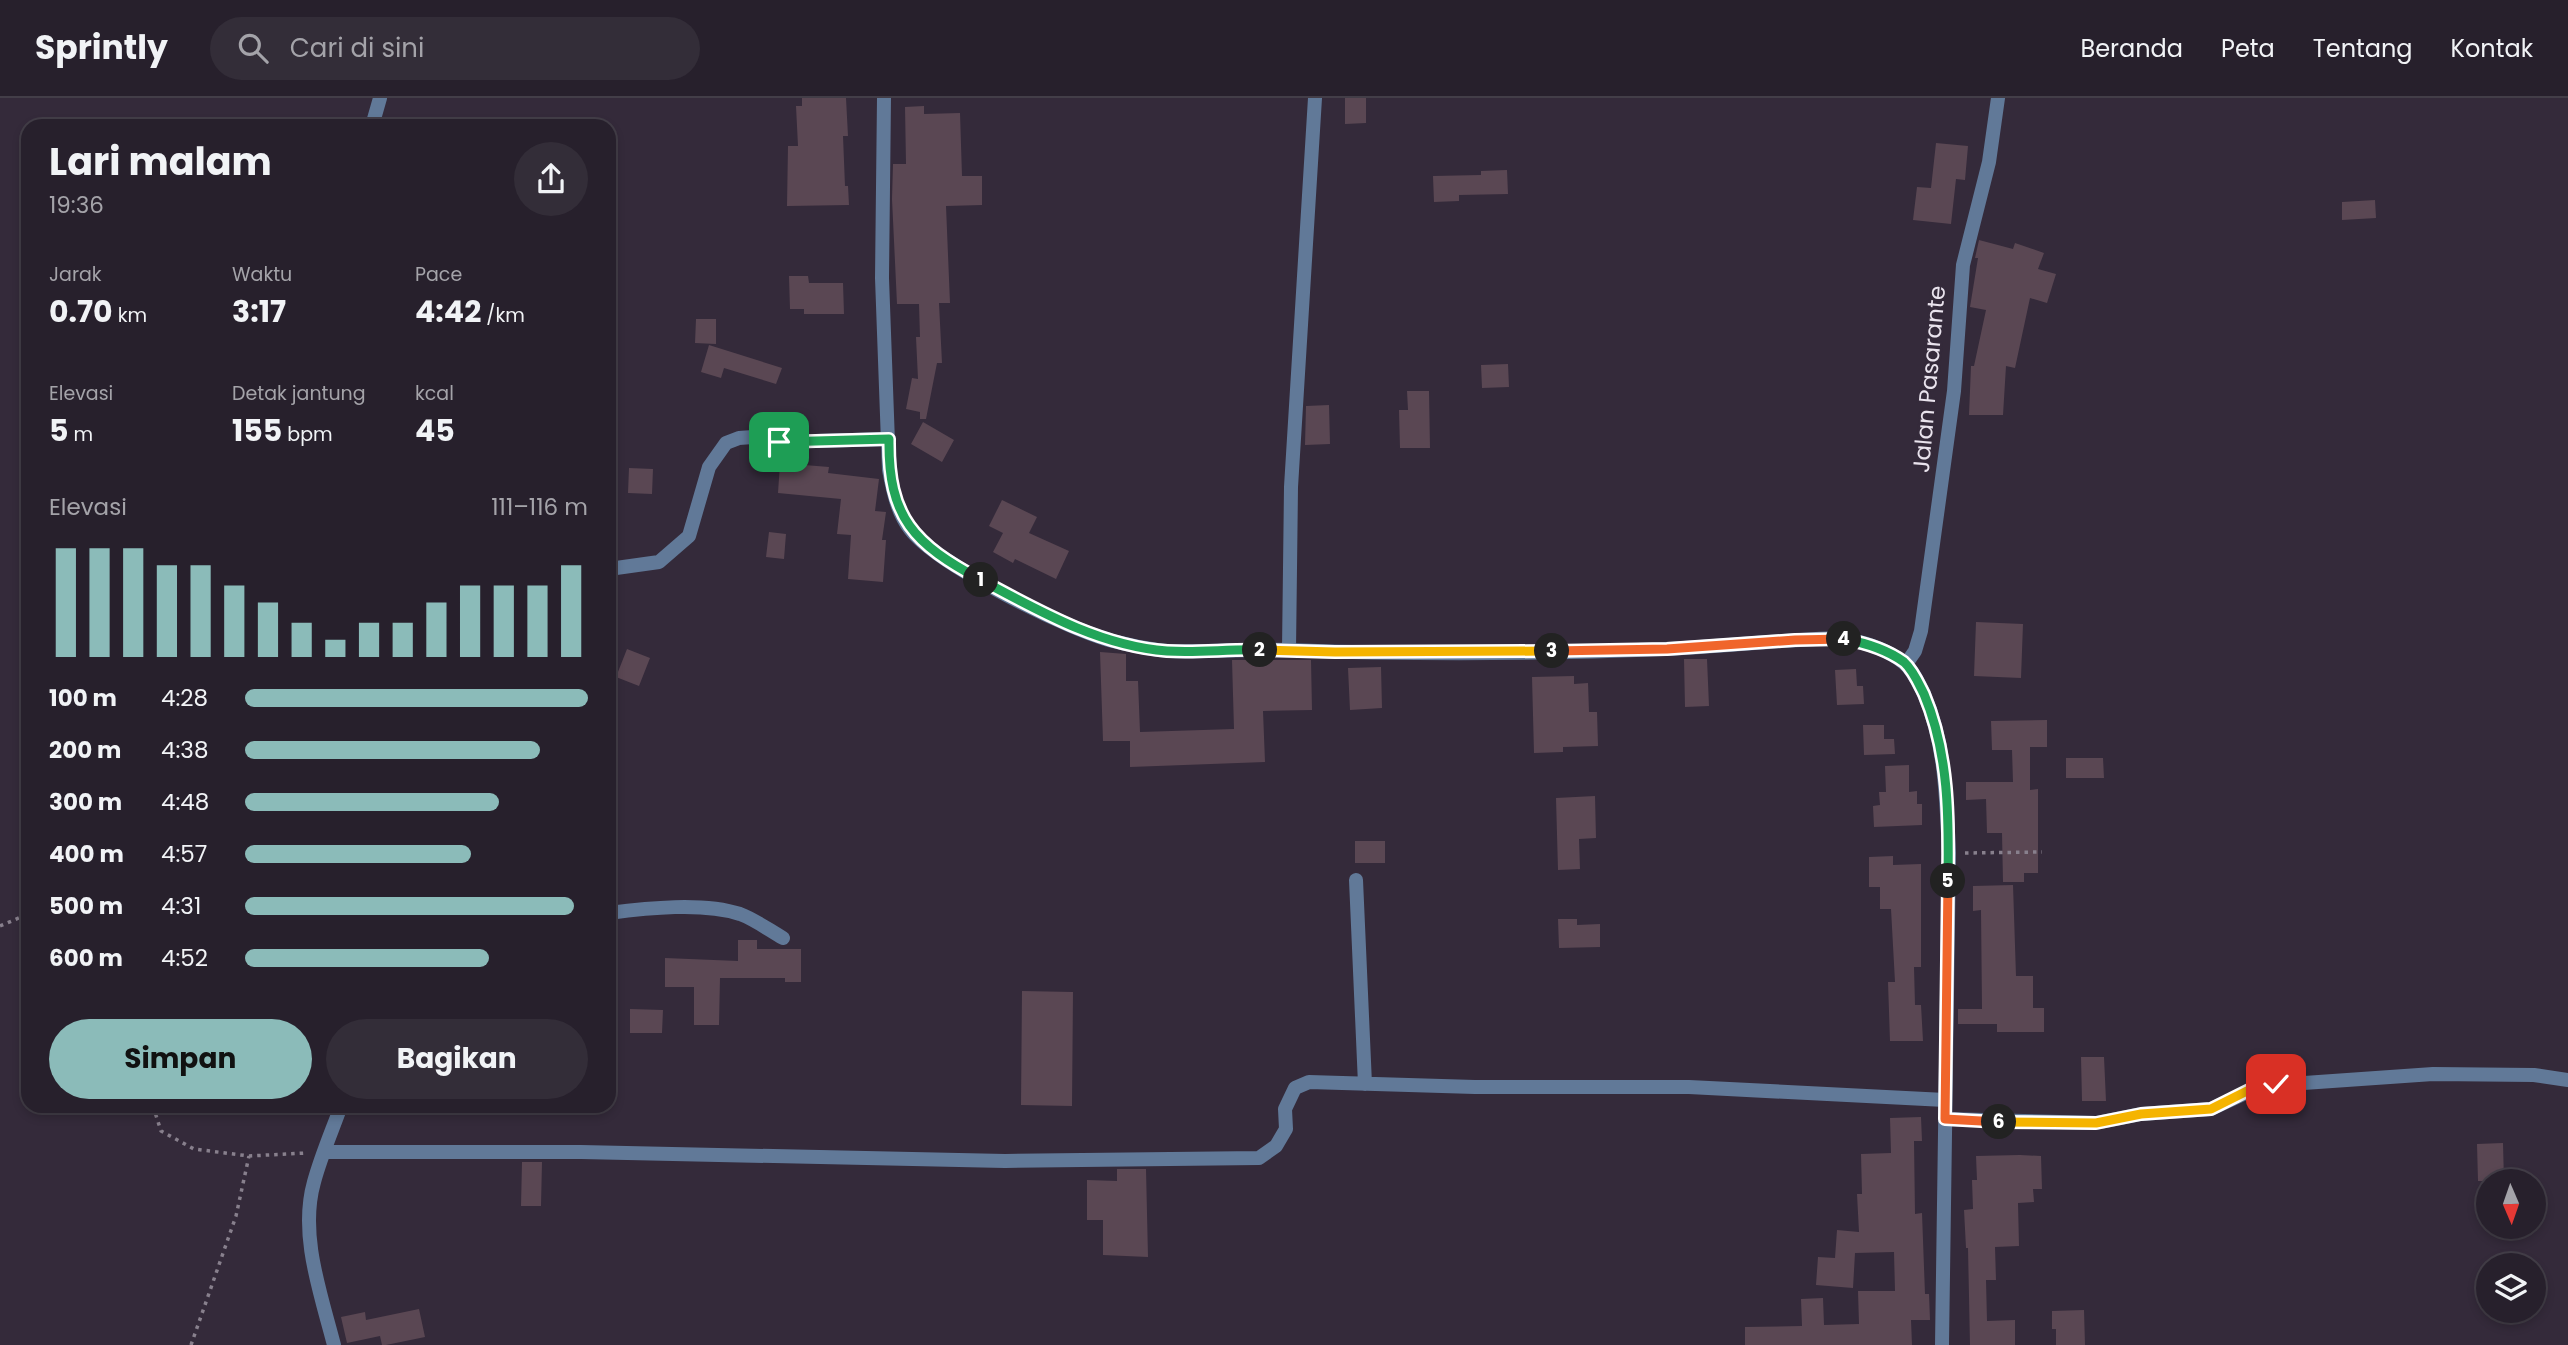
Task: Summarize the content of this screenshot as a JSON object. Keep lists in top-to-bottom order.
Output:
{
  "streets": {
    "street": ["Jalan Pasarante"]
  },
  "north": "bottom",
  "page": {
    "header": "Sprintly",
    "search": "Cari di sini",
    "nav": [
      "Beranda",
      "Peta",
      "Tentang",
      "Kontak"
    ],
    "heading": ["Lari malam", "19:36"],
    "stats": [
      ["Jarak", "0.70 km"],
      ["Waktu", "3:17"],
      ["Pace", "4:42 /km"],
      ["Elevasi", "5 m"],
      ["Detak jantung", "155 bpm"],
      ["kcal", "45"]
    ],
    "chart": ["Elevasi", "111–116 m"],
    "pins": [
      "1",
      "4",
      "2",
      "3",
      "5",
      "6"
    ],
    "list": [
      {
        "name": "100 m",
        "note": "4:28"
      },
      {
        "name": "200 m",
        "note": "4:38"
      },
      {
        "name": "300 m",
        "note": "4:48"
      },
      {
        "name": "400 m",
        "note": "4:57"
      },
      {
        "name": "500 m",
        "note": "4:31"
      },
      {
        "name": "600 m",
        "note": "4:52"
      }
    ],
    "buttons": ["Simpan", "Bagikan"]
  }
}
